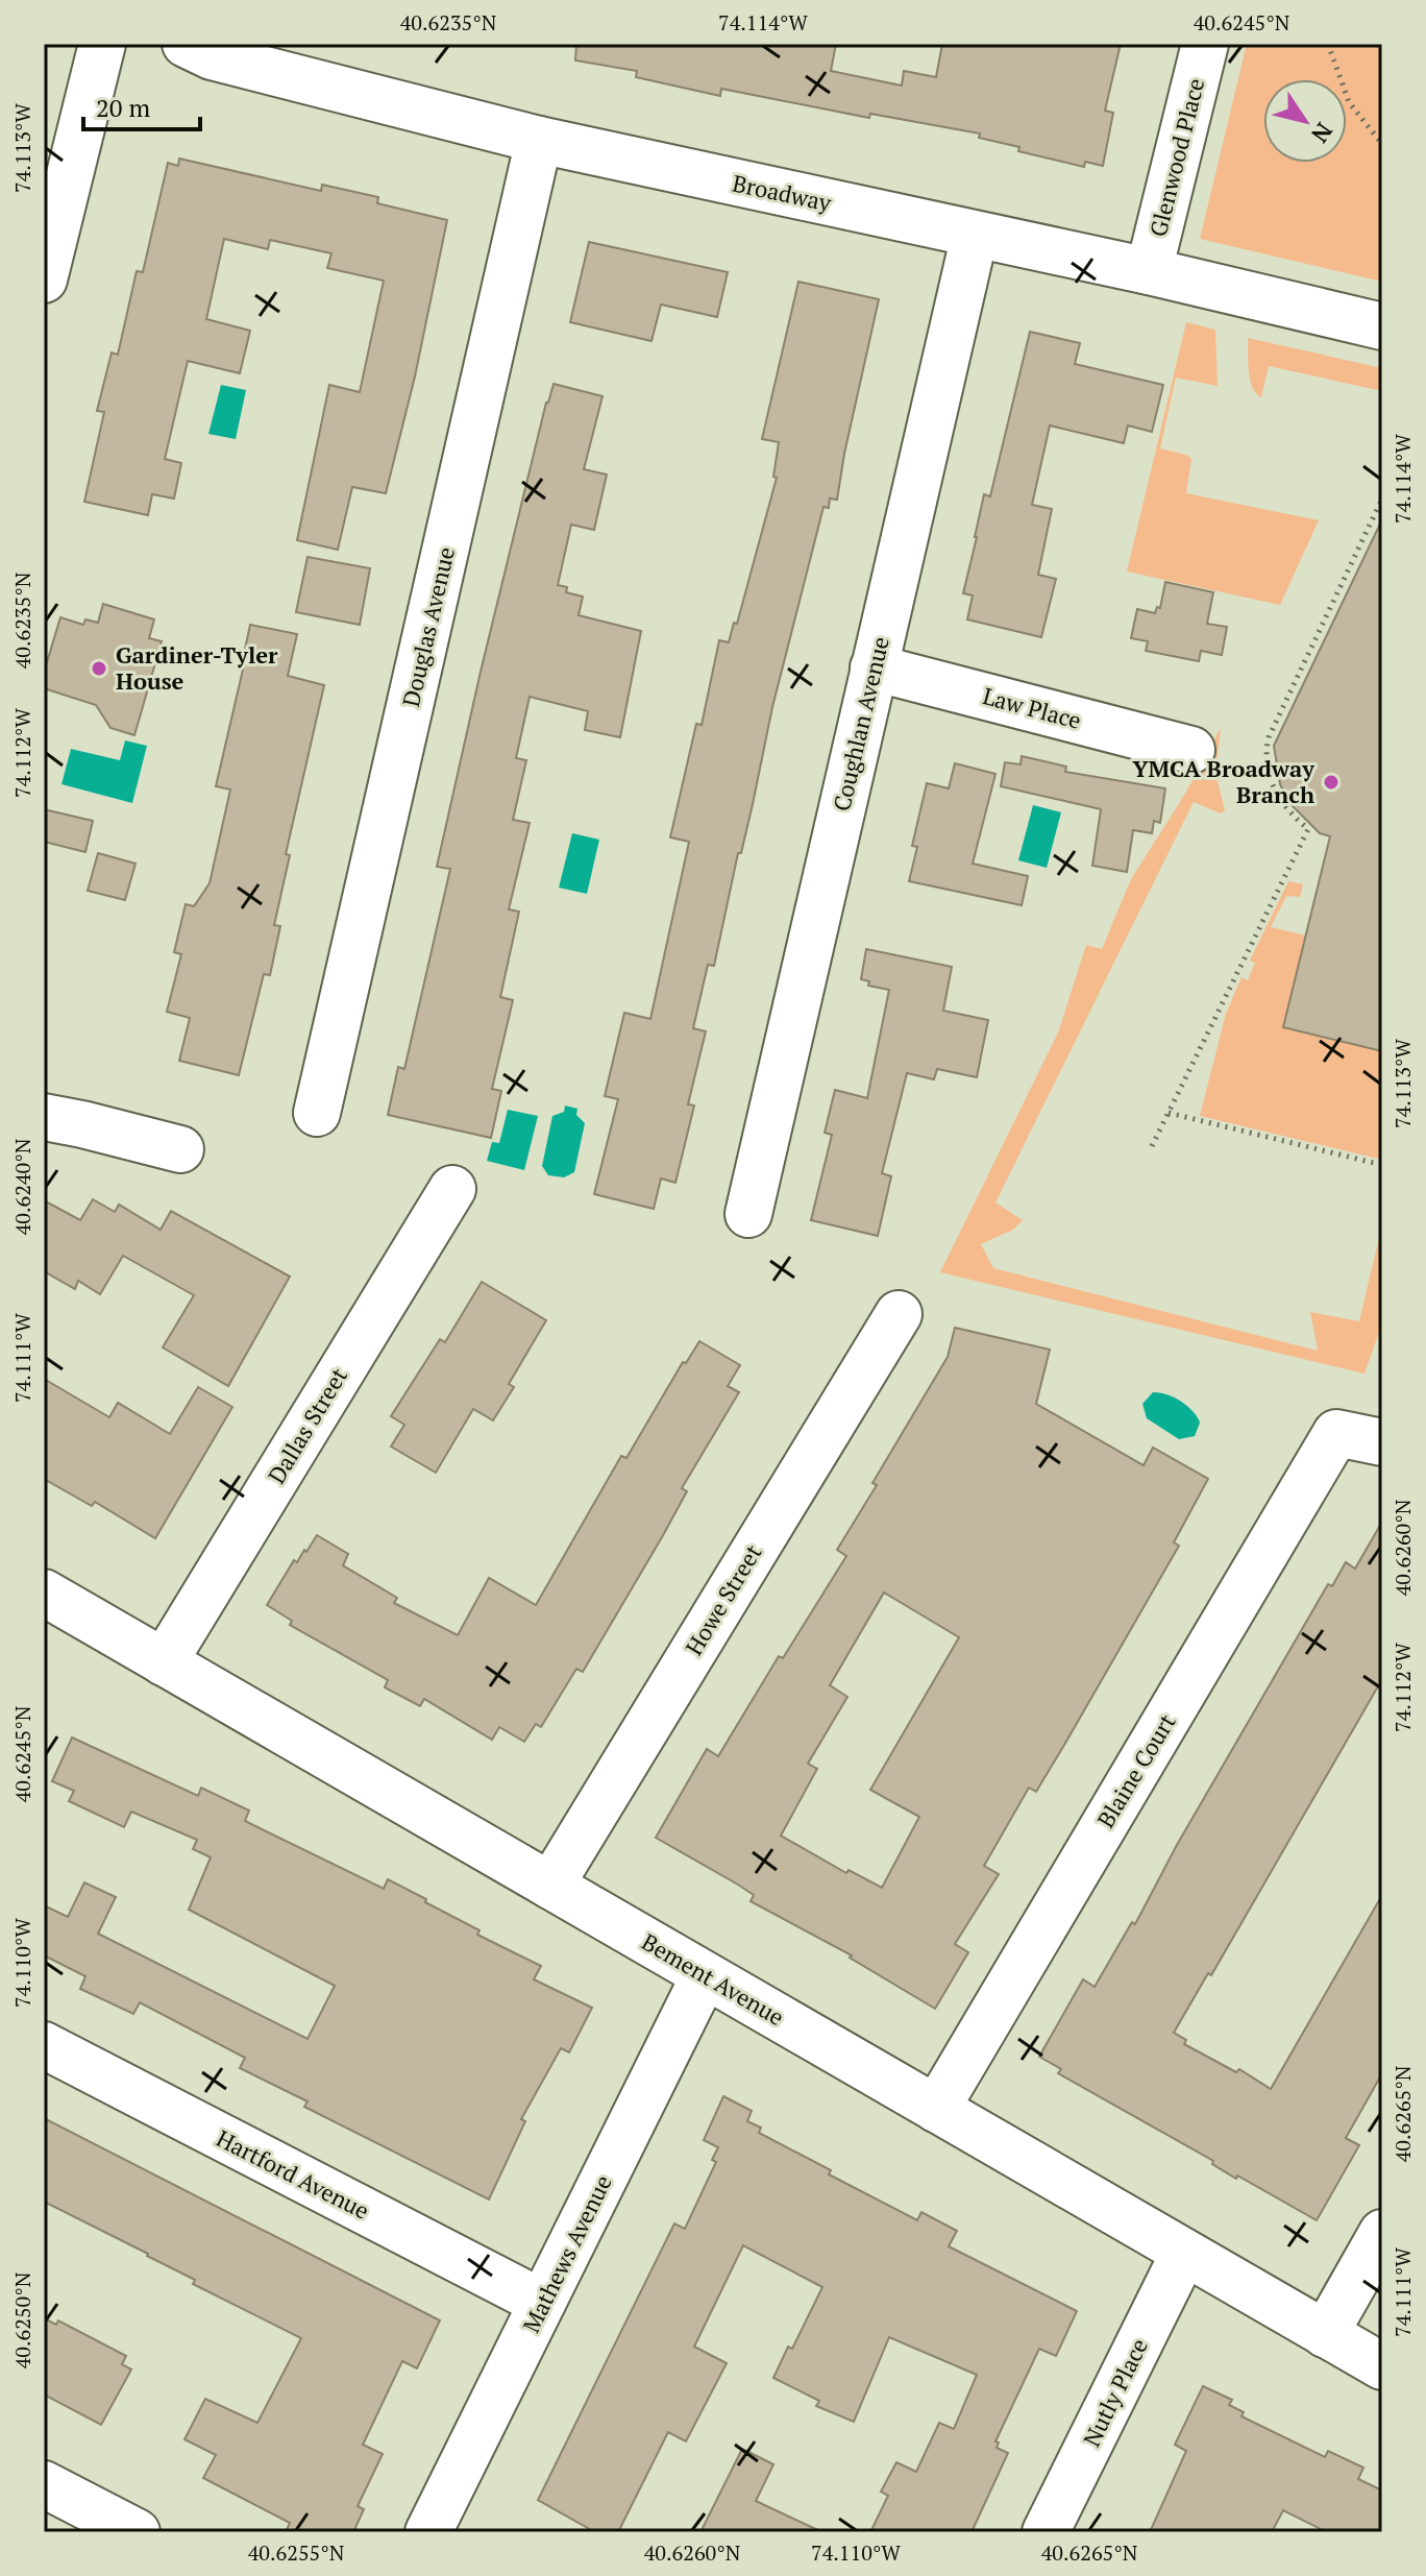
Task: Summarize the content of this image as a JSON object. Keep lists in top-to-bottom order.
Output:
{
  "streets": {
    "street": [
      "Glenwood Place",
      "Broadway",
      "Douglas Avenue",
      "Law Place",
      "Coughlan Avenue",
      "Dallas Street",
      "Howe Street",
      "Blaine Court",
      "Bement Avenue",
      "Hartford Avenue",
      "Mathews Avenue",
      "Nutly Place"
    ]
  },
  "crossings": [
    ["Glenwood Place", "Broadway"],
    ["Broadway", "Douglas Avenue"],
    ["Broadway", "Coughlan Avenue"],
    ["Law Place", "Coughlan Avenue"],
    ["Dallas Street", "Bement Avenue"],
    ["Howe Street", "Bement Avenue"],
    ["Blaine Court", "Bement Avenue"],
    ["Bement Avenue", "Mathews Avenue"],
    ["Bement Avenue", "Nutly Place"],
    ["Hartford Avenue", "Mathews Avenue"]
  ],
  "places": ["Gardiner-Tyler House", "YMCA Broadway Branch"],
  "scale_bar": "20 m",
  "north": "bottom right",
  "coordinates": [
    "40.6235°N",
    "74.114°W",
    "40.6245°N",
    "74.113°W",
    "74.112°W",
    "40.6240°N",
    "74.111°W",
    "40.6260°N",
    "74.110°W",
    "40.6265°N",
    "40.6250°N",
    "40.6255°N"
  ]
}
